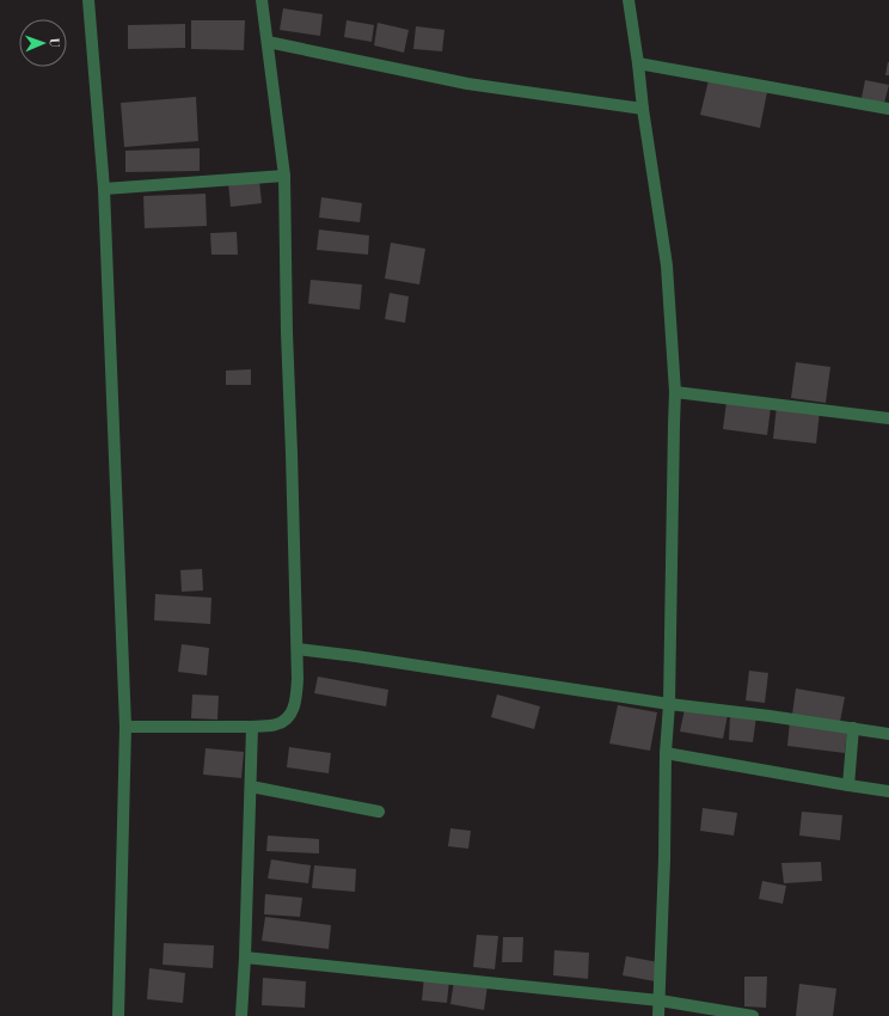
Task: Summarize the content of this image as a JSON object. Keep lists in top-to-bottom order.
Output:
{
  "north": "right"
}
